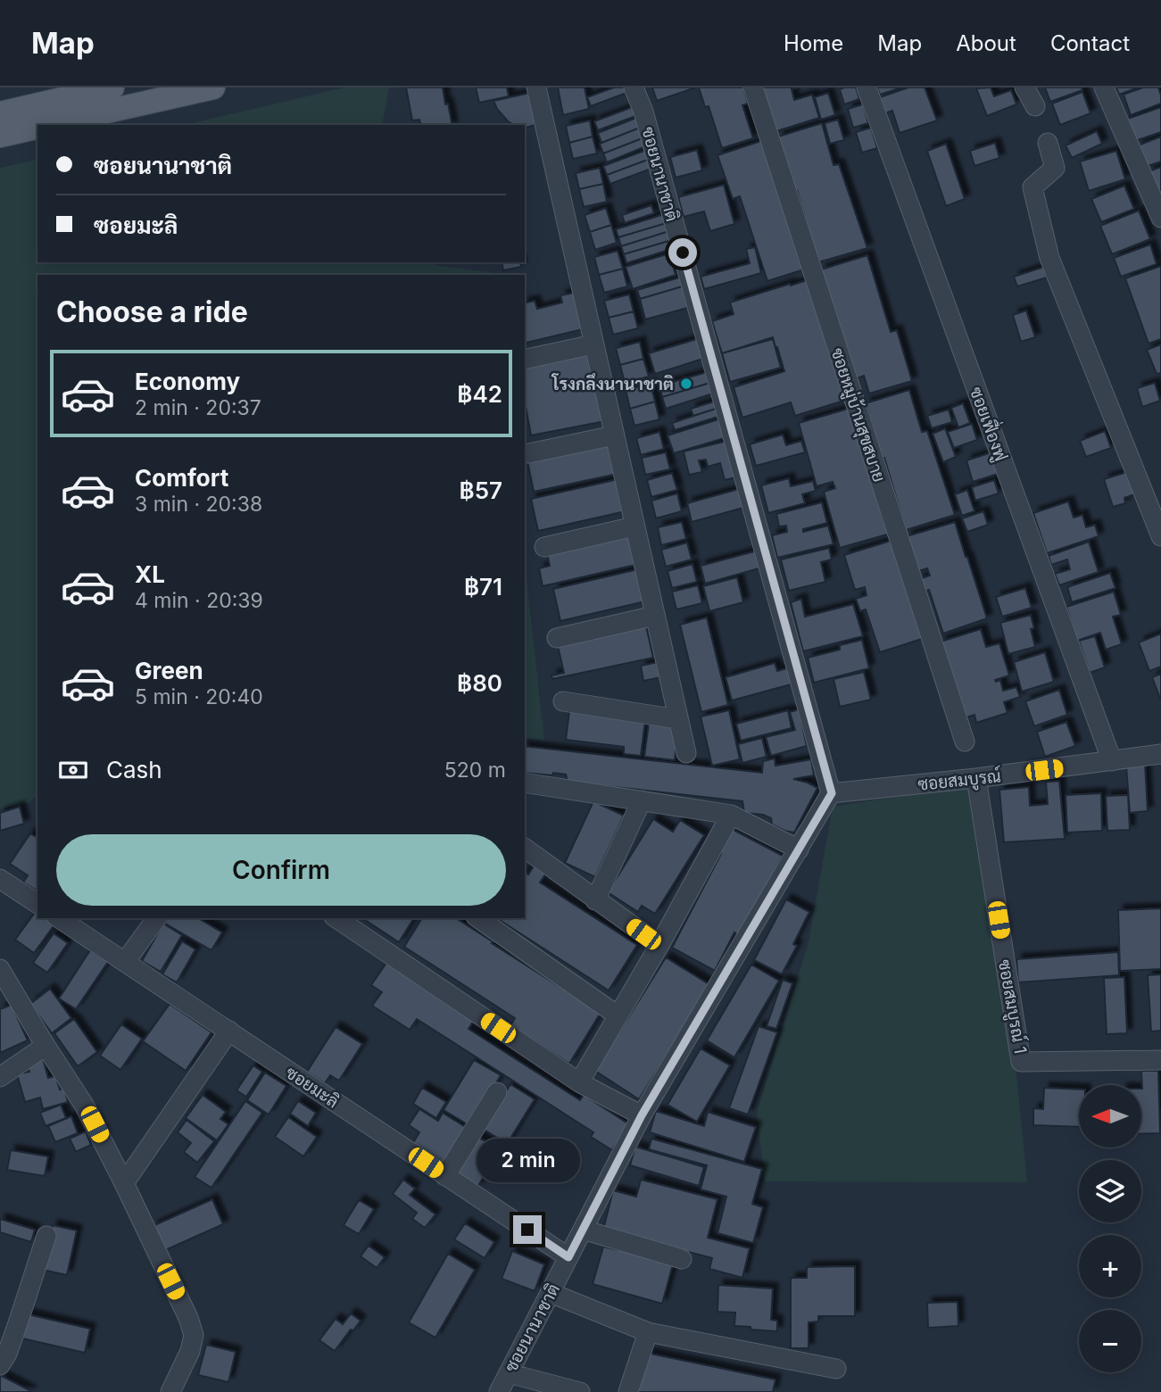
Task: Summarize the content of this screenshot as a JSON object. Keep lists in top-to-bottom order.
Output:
{
  "streets": {
    "street": [
      "ซอยนานาชาติ",
      "ซอยหมู่บ้านสุขสบาย",
      "ซอยเฟื่องฟู",
      "ซอยสมบูรณ์",
      "ซอยสมบูรณ์ 1",
      "ซอยมะลิ"
    ]
  },
  "crossings": [
    ["ซอยนานาชาติ", "ซอยสมบูรณ์"],
    ["ซอยนานาชาติ", "ซอยมะลิ"],
    ["ซอยเฟื่องฟู", "ซอยสมบูรณ์"],
    ["ซอยสมบูรณ์", "ซอยสมบูรณ์ 1"]
  ],
  "places": ["โรงกลึงนานาชาติ"],
  "north": "left",
  "page": {
    "header": "Map",
    "nav": [
      "Home",
      "Map",
      "About",
      "Contact"
    ],
    "banner": ["ซอยนานาชาติ", "ซอยมะลิ"],
    "heading": "Choose a ride",
    "list": [
      {
        "name": "Economy",
        "note": "2 min · 20:37",
        "value": "฿42"
      },
      {
        "name": "Comfort",
        "note": "3 min · 20:38",
        "value": "฿57"
      },
      {
        "name": "XL",
        "note": "4 min · 20:39",
        "value": "฿71"
      },
      {
        "name": "Green",
        "note": "5 min · 20:40",
        "value": "฿80"
      }
    ],
    "pay": ["Cash", "520 m"],
    "buttons": "Confirm",
    "map_buttons": ["+", "−"],
    "bubble": "2 min"
  }
}
